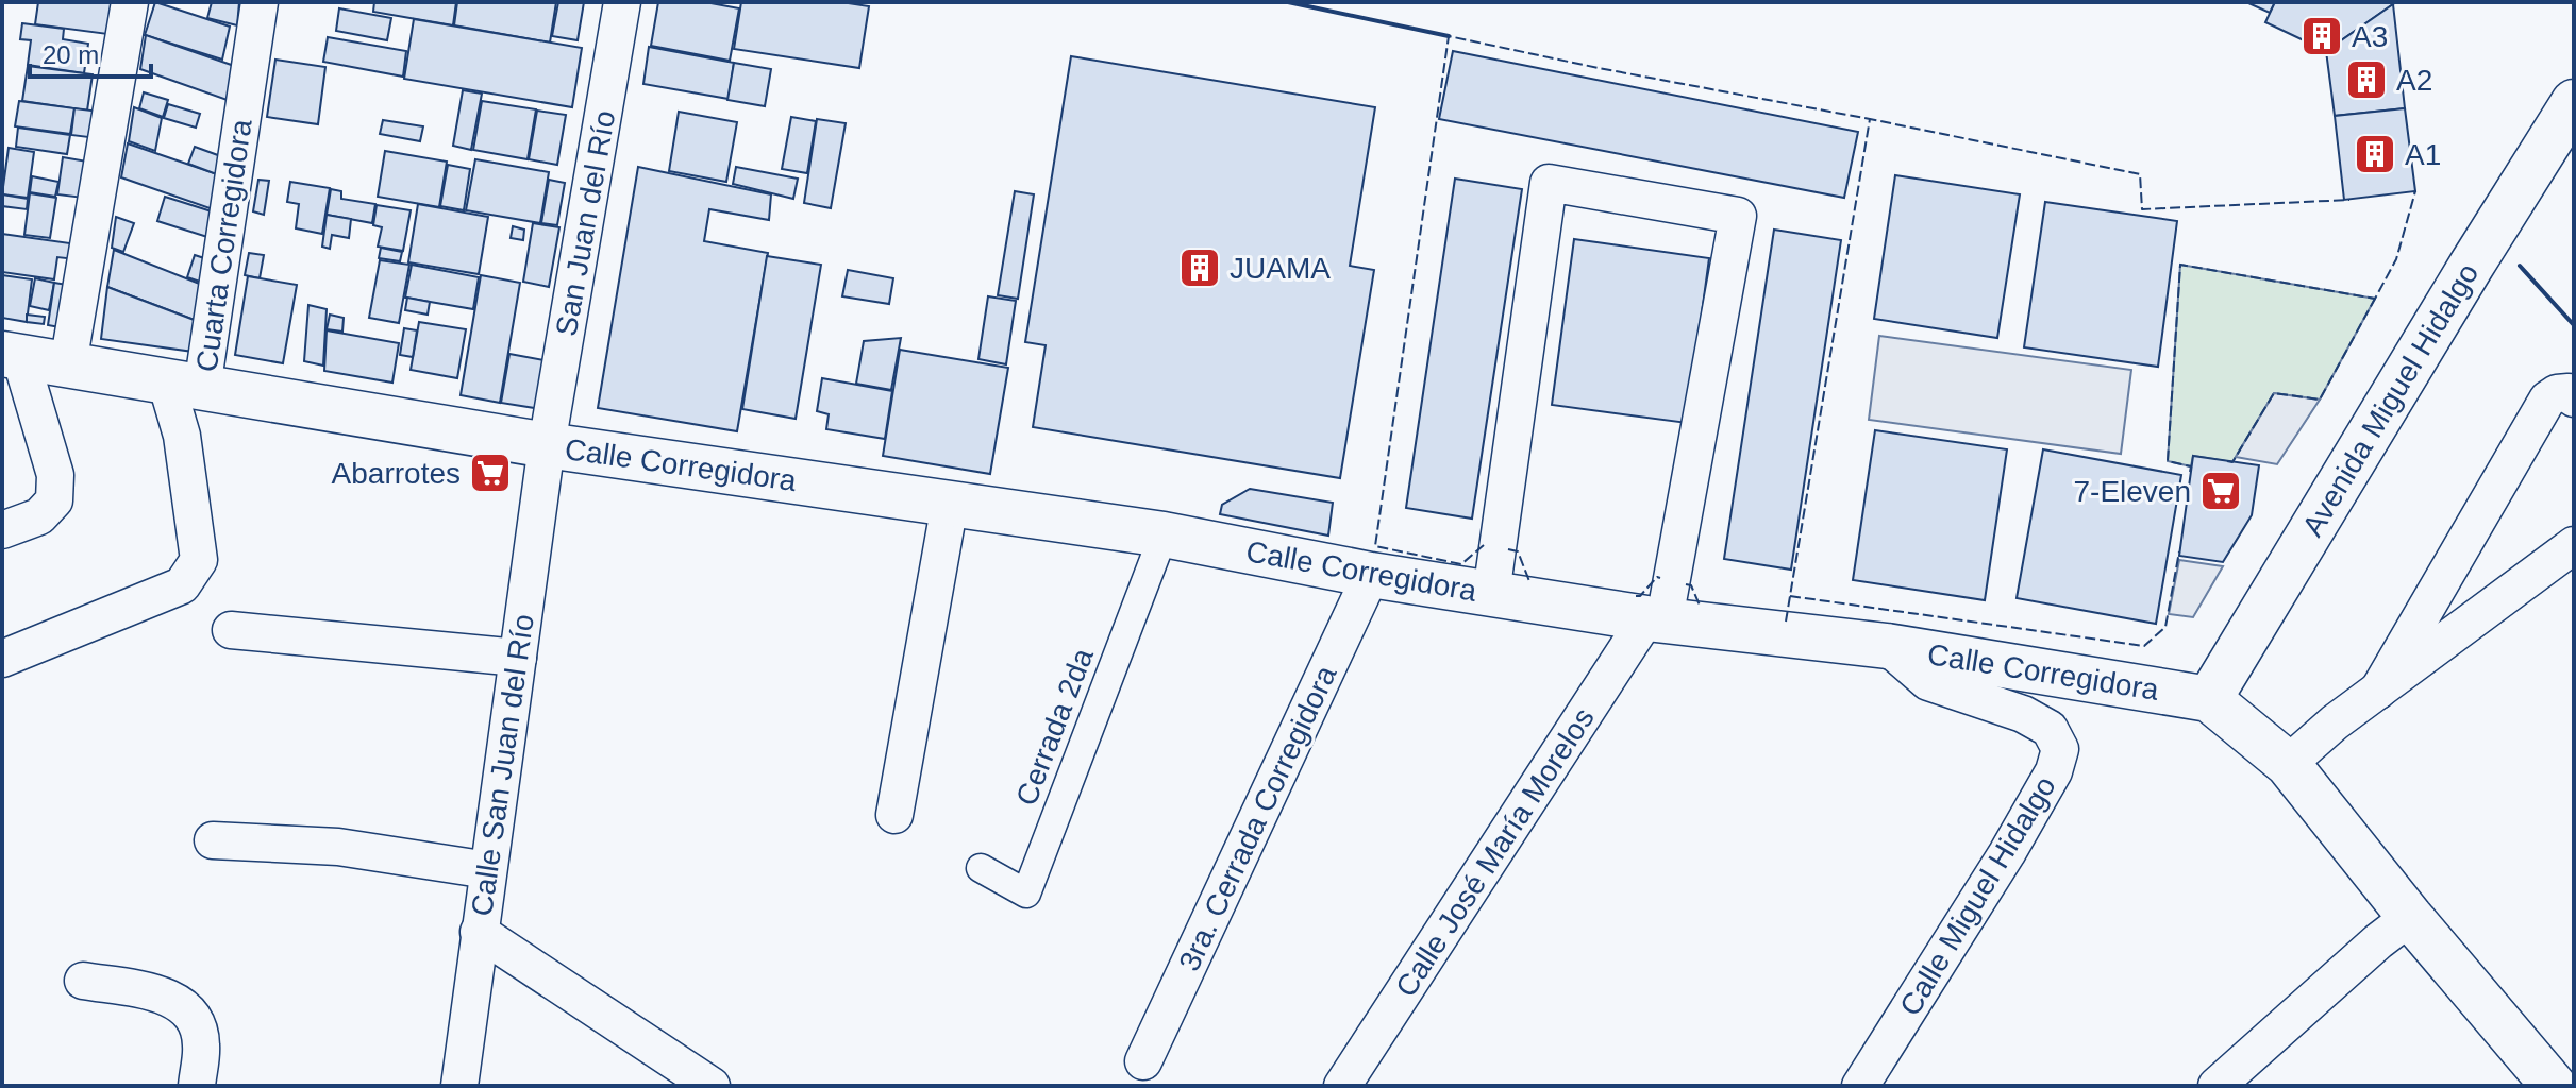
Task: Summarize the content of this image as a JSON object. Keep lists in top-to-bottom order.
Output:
{
  "streets": {
    "street": [
      "San Juan del Río",
      "Cuarta Corregidora",
      "Avenida Miguel Hidalgo",
      "Calle Corregidora",
      "Cerrada 2da",
      "Calle San Juan del Río",
      "3ra. Cerrada Corregidora",
      "Calle José María Morelos",
      "Calle Miguel Hidalgo"
    ]
  },
  "crossings": [
    ["San Juan del Río", "Calle Corregidora"],
    ["San Juan del Río", "Calle San Juan del Río"],
    ["Cuarta Corregidora", "Calle Corregidora"],
    ["Avenida Miguel Hidalgo", "Calle Corregidora"],
    ["Calle Corregidora", "Cerrada 2da"],
    ["Calle Corregidora", "Calle San Juan del Río"],
    ["Calle Corregidora", "3ra. Cerrada Corregidora"],
    ["Calle Corregidora", "Calle José María Morelos"],
    ["Calle Corregidora", "Calle Miguel Hidalgo"]
  ],
  "places": {
    "building": [
      "A3",
      "A2",
      "A1",
      "JUAMA"
    ],
    "supermarket": ["Abarrotes", "7-Eleven"]
  },
  "scale_bar": "20 m"
}
